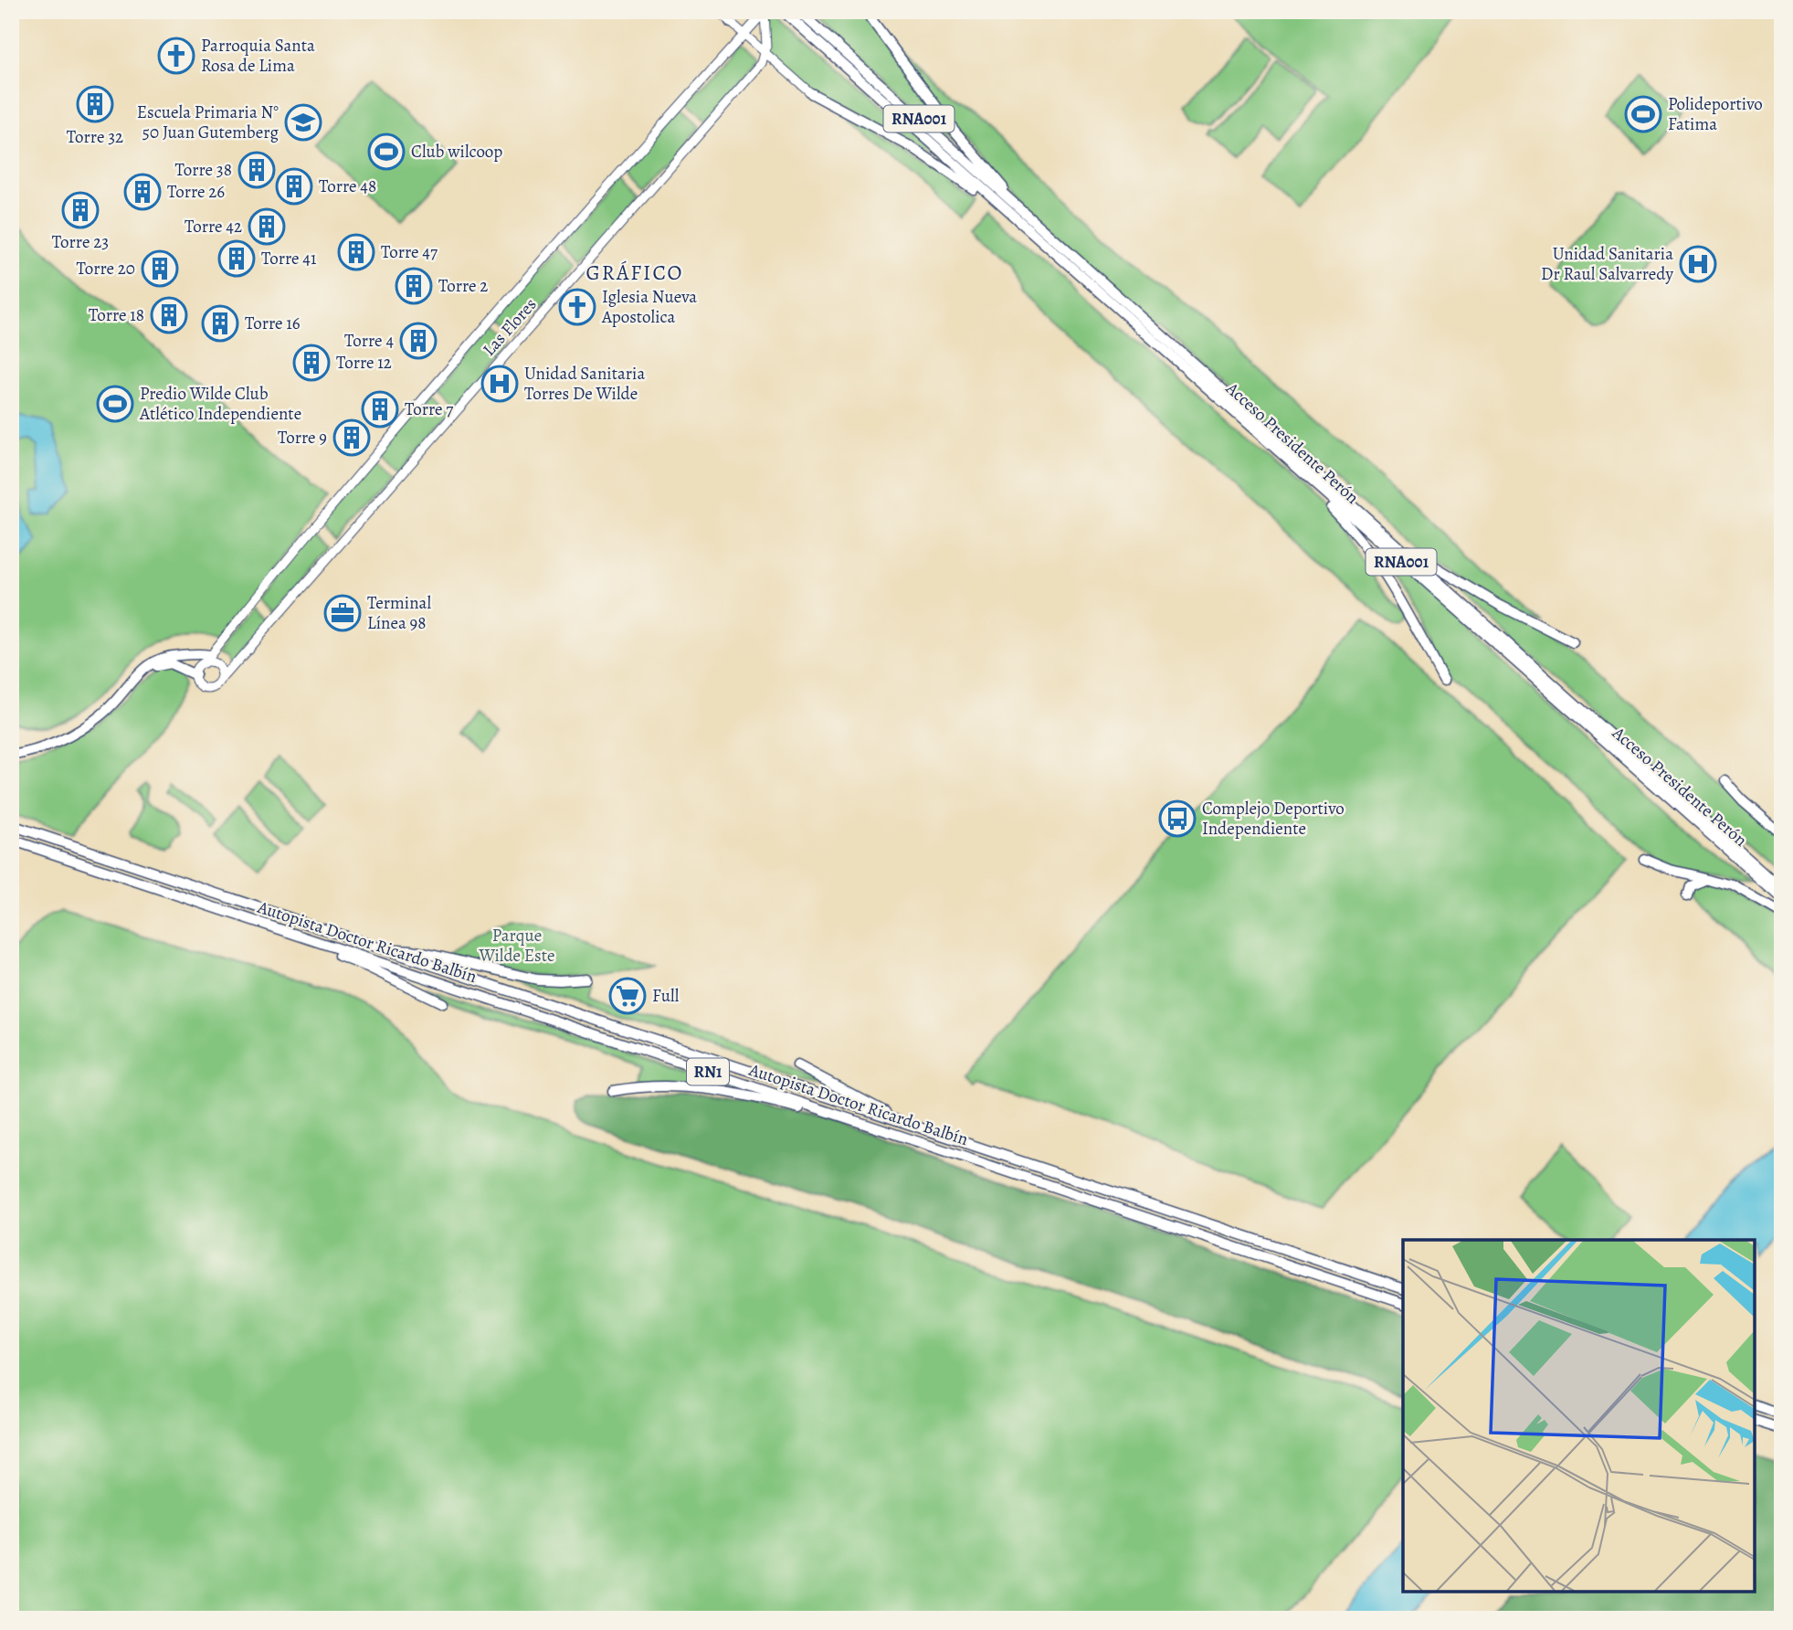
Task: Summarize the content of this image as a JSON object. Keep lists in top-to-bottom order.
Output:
{
  "streets": {
    "highway": [
      "RNA001",
      "Acceso Presidente Perón",
      "Autopista Doctor Ricardo Balbín",
      "RN1"
    ],
    "street": ["Las Flores"]
  },
  "districts": ["GRÁFICO"],
  "parks": ["Parque Wilde Este"],
  "places": {
    "church": ["Parroquia Santa Rosa de Lima", "Iglesia Nueva Apostolica"],
    "building": [
      "Torre 32",
      "Torre 38",
      "Torre 48",
      "Torre 26",
      "Torre 23",
      "Torre 42",
      "Torre 47",
      "Torre 41",
      "Torre 20",
      "Torre 2",
      "Torre 18",
      "Torre 16",
      "Torre 4",
      "Torre 12",
      "Torre 7",
      "Torre 9"
    ],
    "sports": ["Polideportivo Fatima", "Club wilcoop", "Predio Wilde Club Atlético Independiente"],
    "school or university": ["Escuela Primaria N° 50 Juan Gutemberg"],
    "hospital": ["Unidad Sanitaria Dr Raul Salvarredy", "Unidad Sanitaria Torres De Wilde"],
    "office": ["Terminal Línea 98"],
    "bus stop": ["Complejo Deportivo Independiente"],
    "supermarket": ["Full"]
  }
}
